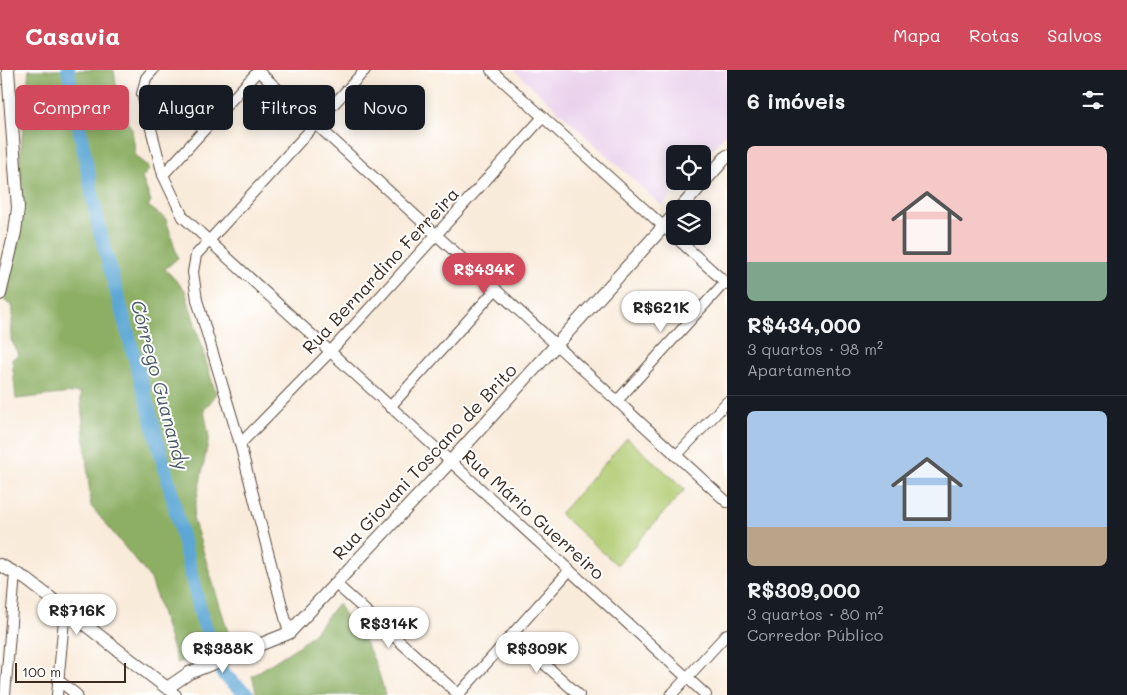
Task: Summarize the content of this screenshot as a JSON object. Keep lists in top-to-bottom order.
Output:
{
  "streets": {
    "main road": ["Rua Giovani Toscano de Brito"],
    "street": ["Rua Bernardino Ferreira", "Rua Mário Guerreiro"]
  },
  "crossings": [
    ["Rua Bernardino Ferreira", "Rua Mário Guerreiro"],
    ["Rua Giovani Toscano de Brito", "Rua Mário Guerreiro"]
  ],
  "water": ["Córrego Guanandy"],
  "scale_bar": "100 m",
  "page": {
    "header": "Casavia",
    "nav": ["Mapa", "Rotas", "Salvos"],
    "heading": "6 imóveis",
    "chip": [
      "Comprar",
      "Alugar",
      "Filtros",
      "Novo"
    ],
    "list": [
      {
        "name": "R$434,000",
        "note": "3 quartos · 98 m² · Apartamento"
      },
      {
        "name": "R$309,000",
        "note": "3 quartos · 80 m² · Corredor Público"
      }
    ],
    "price": [
      "R$434K",
      "R$621K",
      "R$716K",
      "R$314K",
      "R$388K",
      "R$309K"
    ],
    "scale": "100 m"
  }
}
